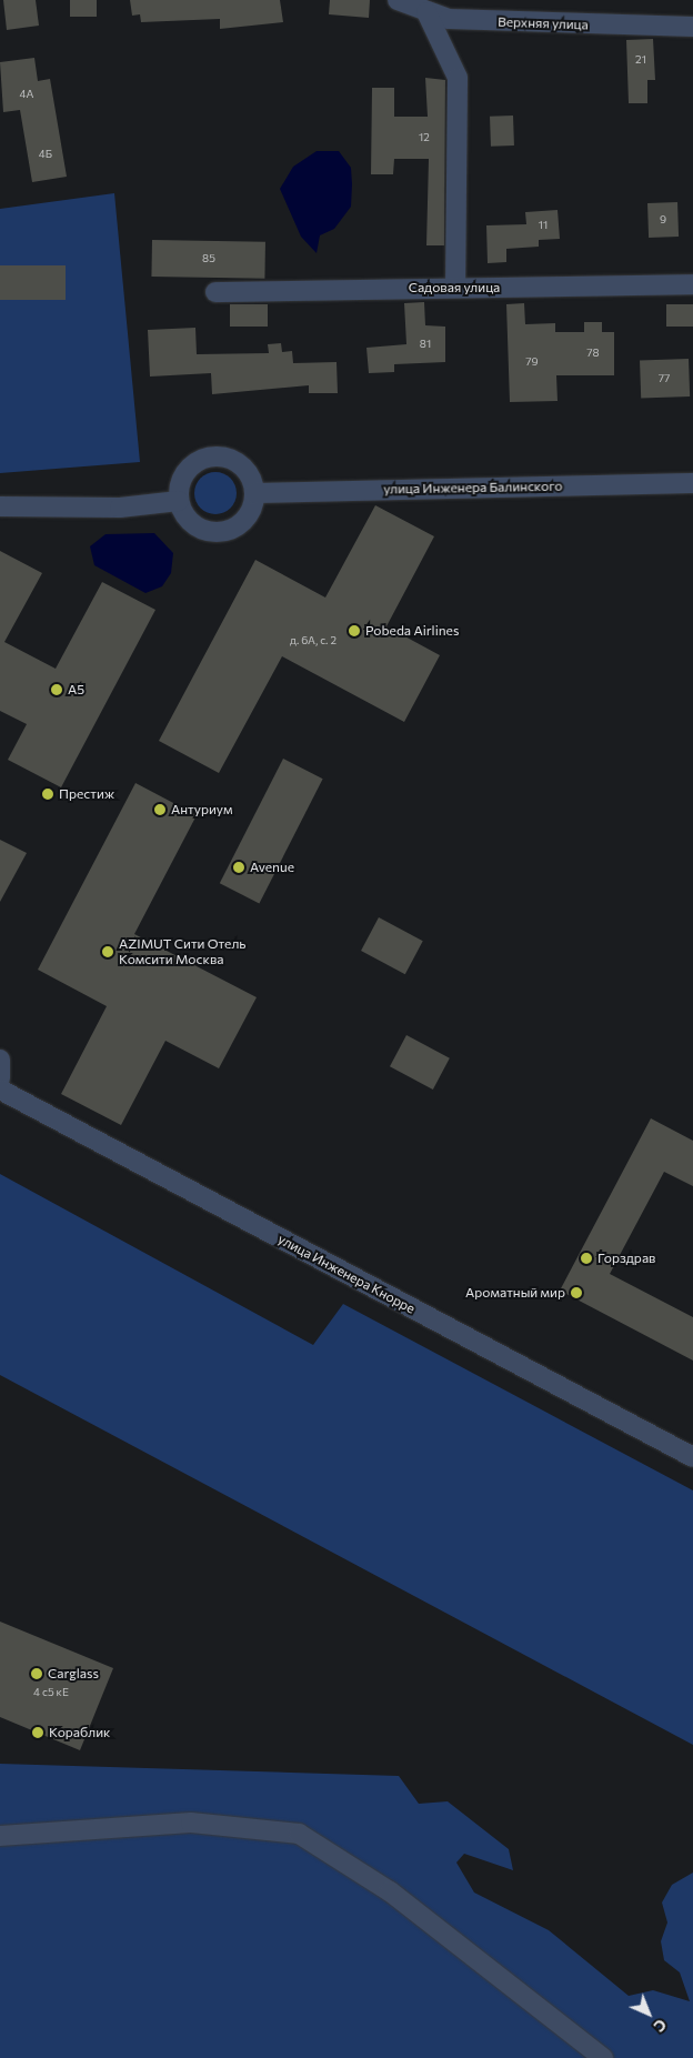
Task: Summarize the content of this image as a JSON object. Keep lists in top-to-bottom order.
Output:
{
  "streets": {
    "street": [
      "Верхняя улица",
      "Садовая улица",
      "улица Инженера Балинского",
      "улица Инженера Кнорре"
    ]
  },
  "places": [
    "Pobeda Airlines",
    "А5",
    "Престиж",
    "Антуриум",
    "Avenue",
    "AZIMUT Сити Отель Комсити Москва",
    "Горздрав",
    "Ароматный мир",
    "Carglass",
    "Кораблик"
  ],
  "house_numbers": [
    "21",
    "4А",
    "12",
    "4Б",
    "9",
    "11",
    "85",
    "81",
    "78",
    "79",
    "77",
    "д. 6А, с. 2",
    "4 с5 кЕ"
  ],
  "north": "bottom right"
}
